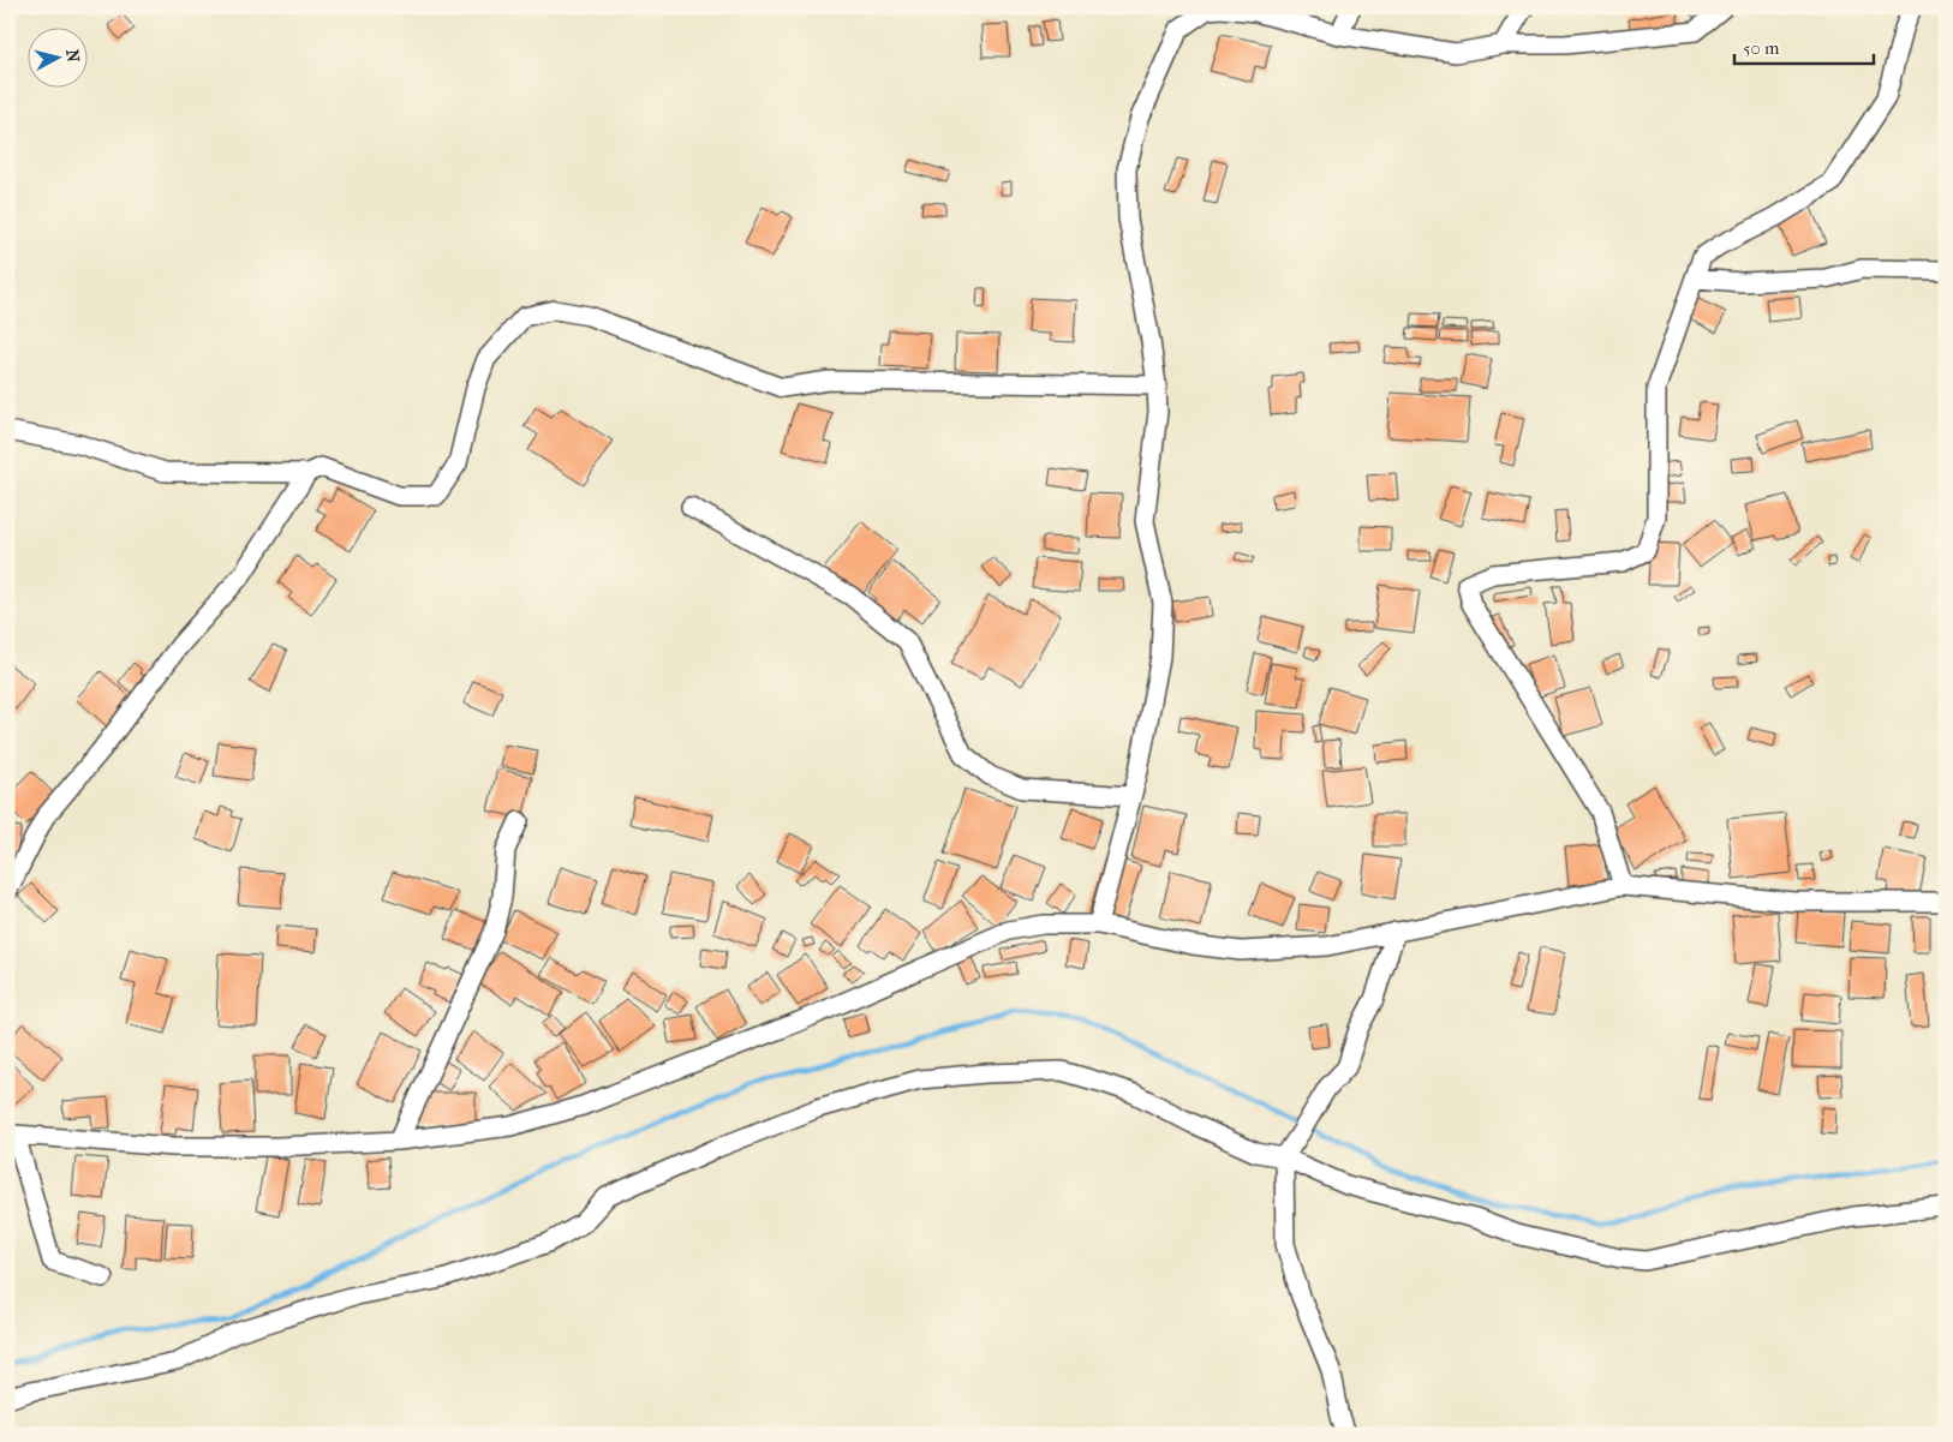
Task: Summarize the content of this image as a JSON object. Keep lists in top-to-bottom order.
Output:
{
  "scale_bar": "50 m",
  "north": "right"
}
